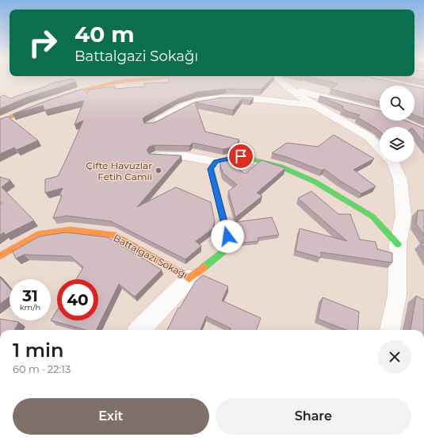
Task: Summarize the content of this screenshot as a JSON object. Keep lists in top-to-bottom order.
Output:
{
  "streets": {
    "street": ["Battalgazi Sokağı"]
  },
  "places": ["Çifte Havuzlar Fetih Camii"],
  "page": {
    "turn": ["40 m", "Battalgazi Sokağı"],
    "speed": "31 km/h",
    "limit": "40",
    "heading": ["1 min", "60 m · 22:13"],
    "buttons": ["Exit", "Share"]
  }
}
